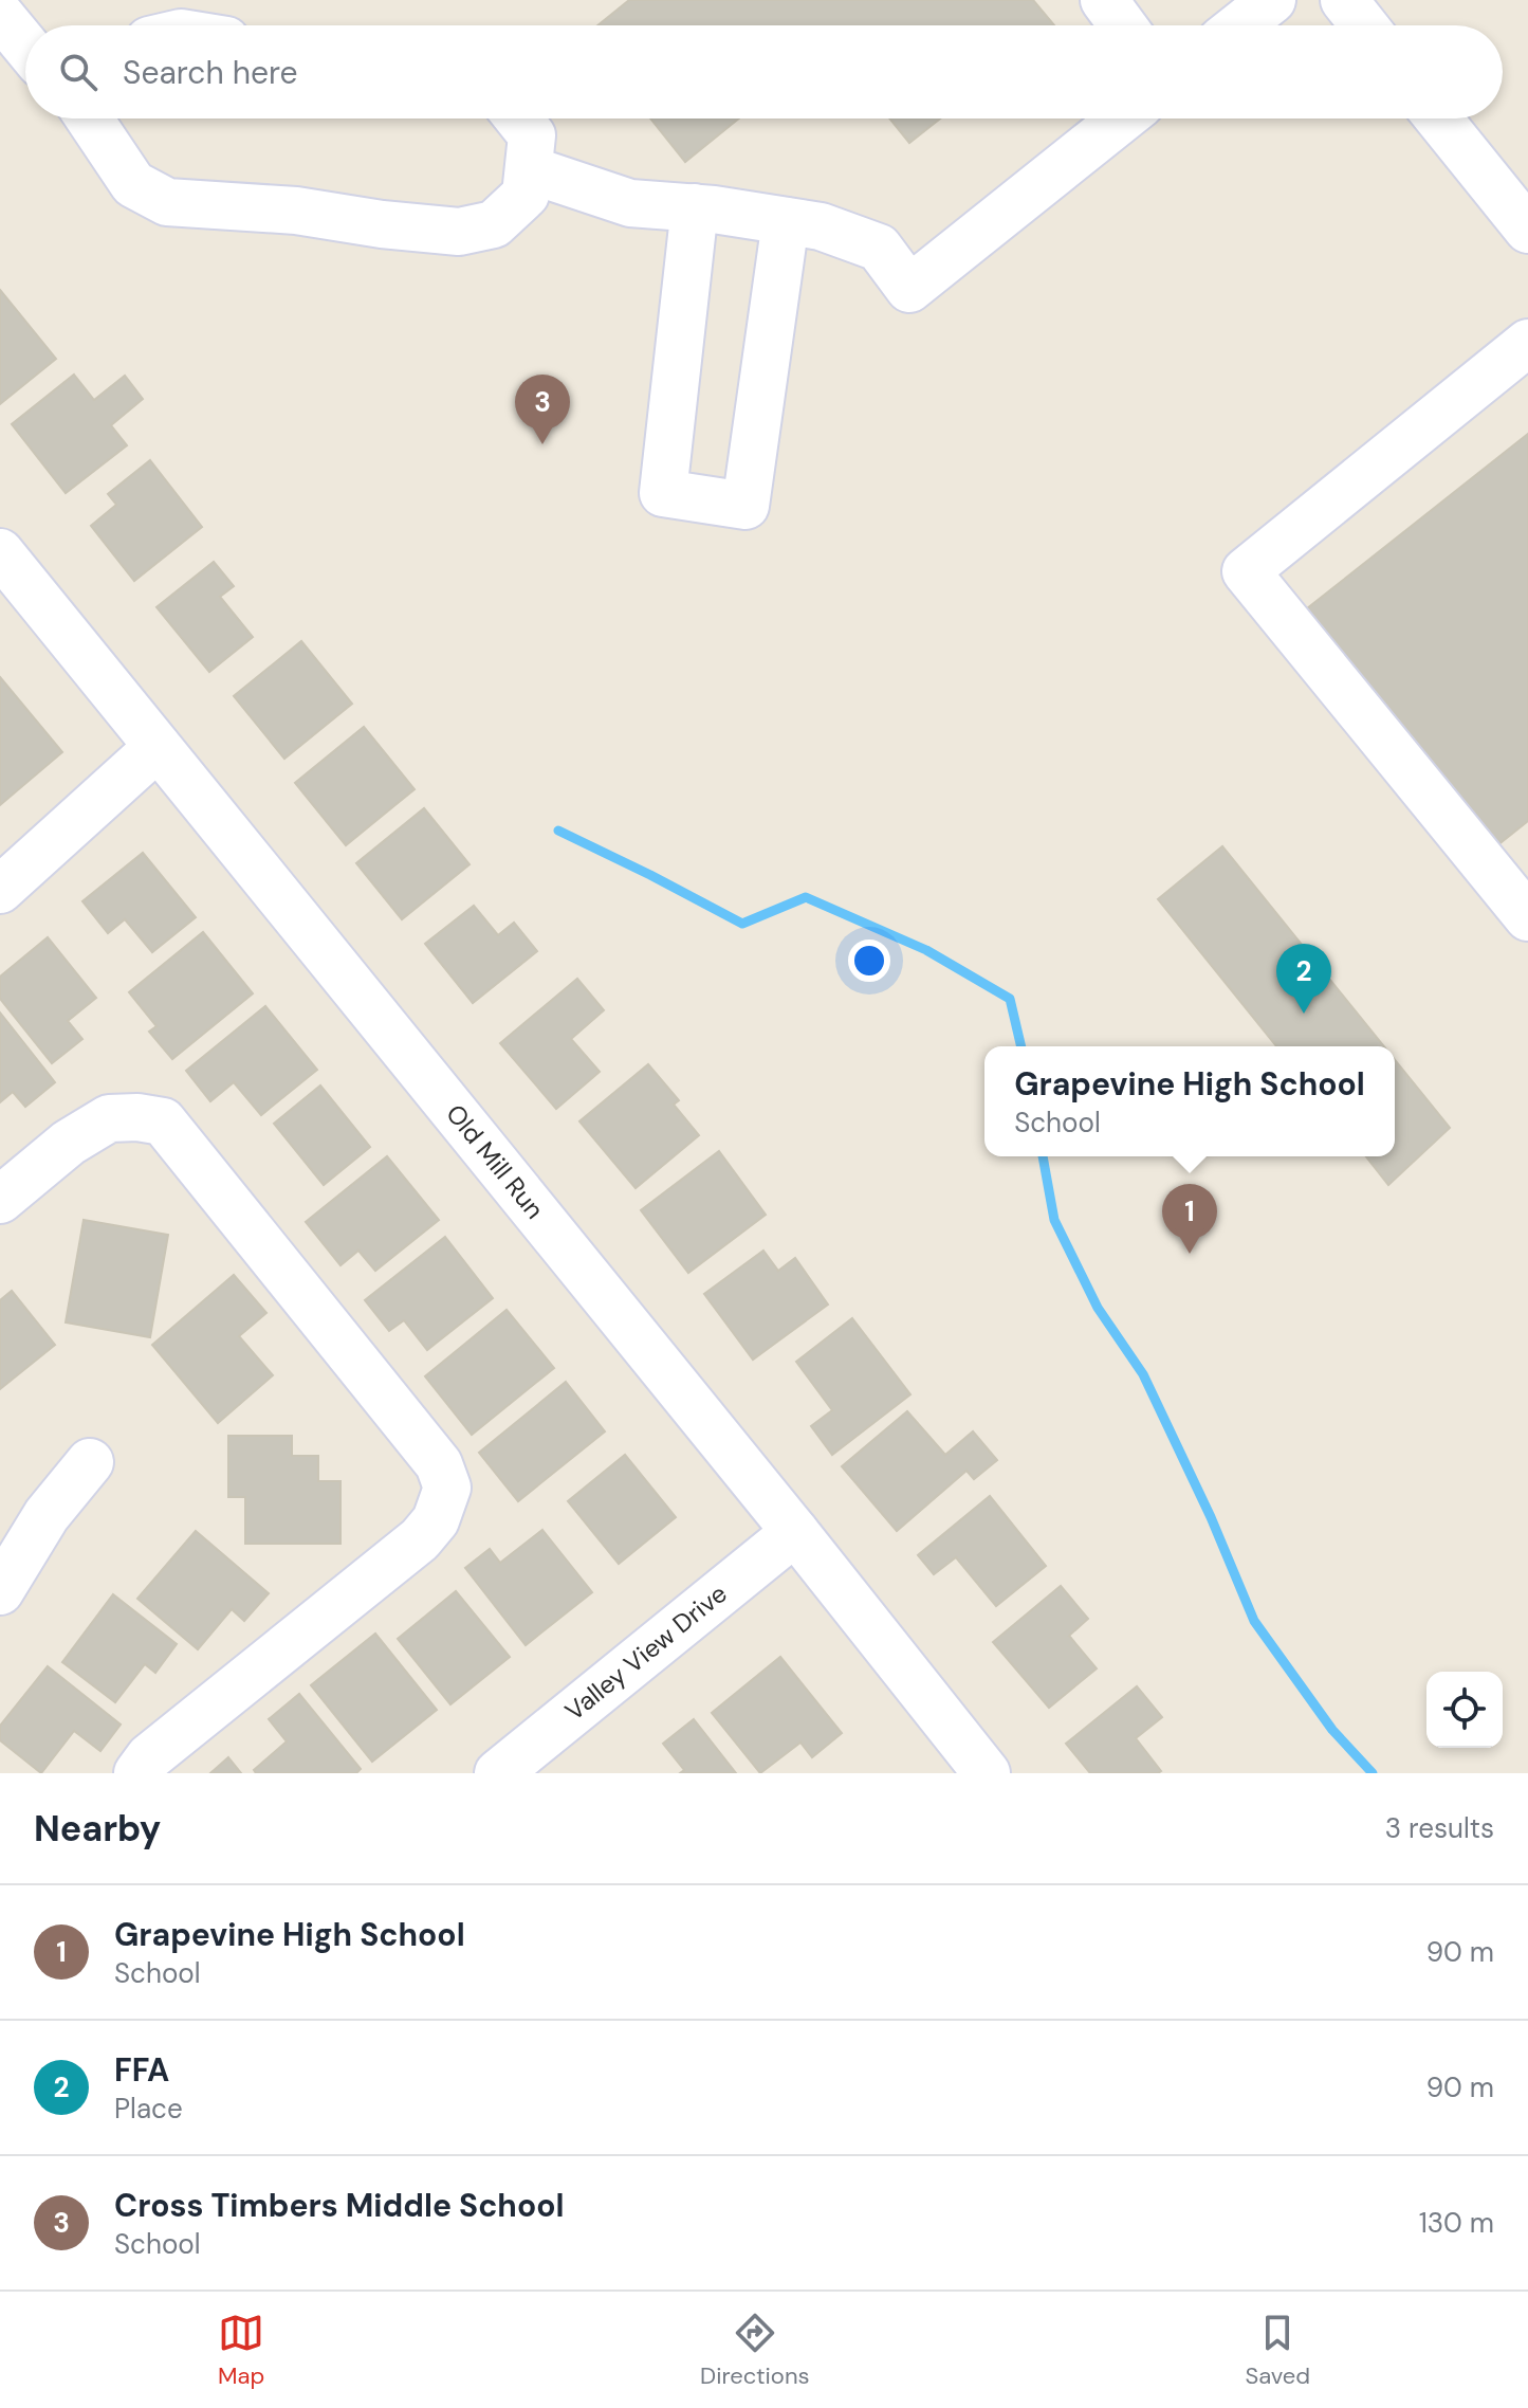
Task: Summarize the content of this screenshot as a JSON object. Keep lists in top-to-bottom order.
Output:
{
  "streets": {
    "street": ["Old Mill Run", "Valley View Drive"]
  },
  "crossings": [
    ["Old Mill Run", "Valley View Drive"]
  ],
  "page": {
    "search": "Search here",
    "pins": ["3", "2", "1"],
    "popup": ["Grapevine High School", "School"],
    "heading": ["Nearby", "3 results"],
    "list": [
      {
        "mark": "1",
        "name": "Grapevine High School",
        "note": "School",
        "value": "90 m"
      },
      {
        "mark": "2",
        "name": "FFA",
        "note": "Place",
        "value": "90 m"
      },
      {
        "mark": "3",
        "name": "Cross Timbers Middle School",
        "note": "School",
        "value": "130 m"
      }
    ],
    "nav": ["Map", "Directions", "Saved"]
  }
}
